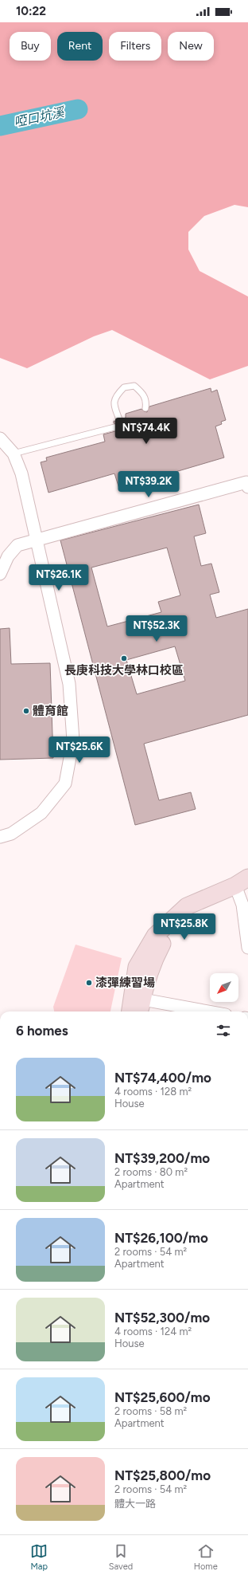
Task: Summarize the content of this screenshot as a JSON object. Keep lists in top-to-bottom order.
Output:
{
  "water": ["啞口坑溪"],
  "places": ["長庚科技大學林口校區", "體育館", "漆彈練習場"],
  "north": "bottom left",
  "page": {
    "status": "10:22",
    "chip": [
      "Buy",
      "Rent",
      "Filters",
      "New"
    ],
    "price": [
      "NT$74.4K",
      "NT$39.2K",
      "NT$26.1K",
      "NT$52.3K",
      "NT$25.6K",
      "NT$25.8K"
    ],
    "heading": "6 homes",
    "list": [
      {
        "name": "NT$74,400/mo",
        "note": "4 rooms · 128 m² · House"
      },
      {
        "name": "NT$39,200/mo",
        "note": "2 rooms · 80 m² · Apartment"
      },
      {
        "name": "NT$26,100/mo",
        "note": "2 rooms · 54 m² · Apartment"
      },
      {
        "name": "NT$52,300/mo",
        "note": "4 rooms · 124 m² · House"
      },
      {
        "name": "NT$25,600/mo",
        "note": "2 rooms · 58 m² · Apartment"
      },
      {
        "name": "NT$25,800/mo",
        "note": "2 rooms · 54 m² · 體大一路"
      }
    ],
    "tabs": ["Map", "Saved", "Home"]
  }
}
